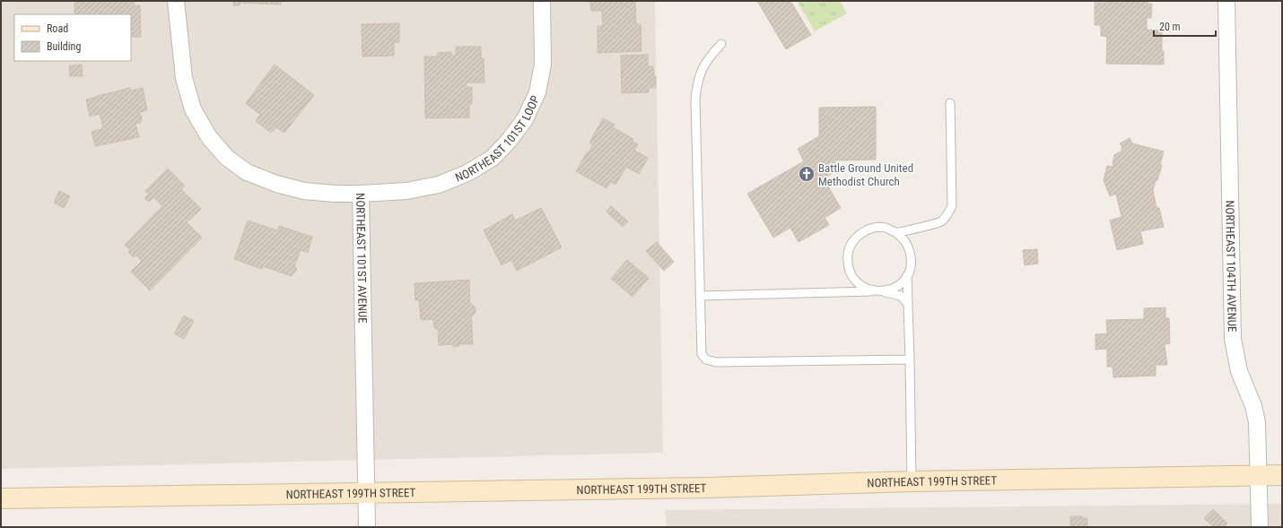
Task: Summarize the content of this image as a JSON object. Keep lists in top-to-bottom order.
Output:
{
  "streets": {
    "main road": ["NORTHEAST 199TH STREET"],
    "street": ["NORTHEAST 101ST LOOP", "NORTHEAST 101ST AVENUE", "NORTHEAST 104TH AVENUE"]
  },
  "crossings": [
    ["NORTHEAST 101ST LOOP", "NORTHEAST 101ST AVENUE"],
    ["NORTHEAST 101ST AVENUE", "NORTHEAST 199TH STREET"],
    ["NORTHEAST 104TH AVENUE", "NORTHEAST 199TH STREET"]
  ],
  "places": {
    "church": ["Battle Ground United Methodist Church"]
  },
  "legend": ["Road", "Building"],
  "scale_bar": "20 m"
}
